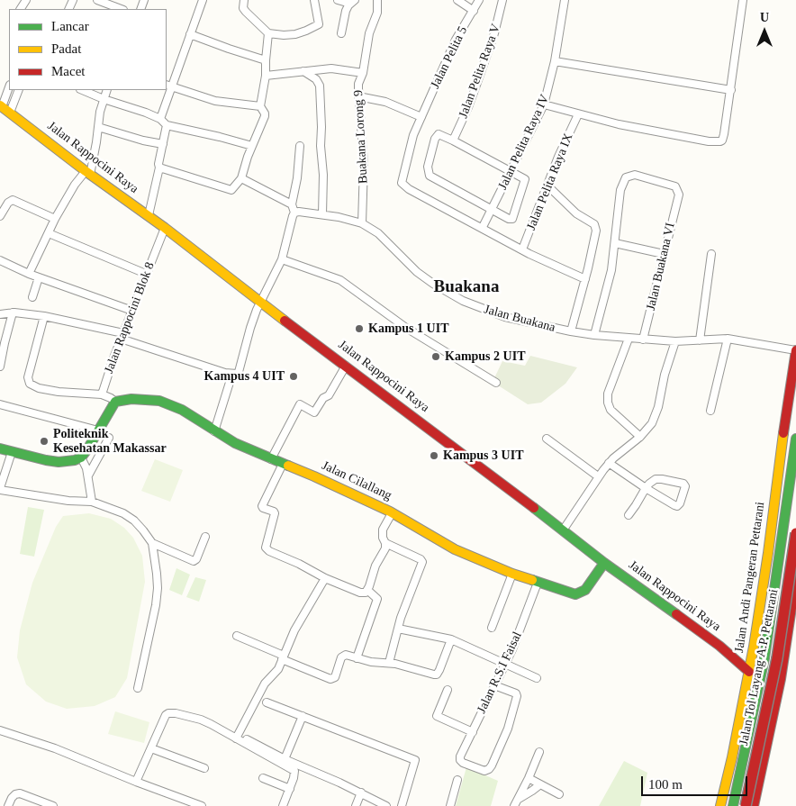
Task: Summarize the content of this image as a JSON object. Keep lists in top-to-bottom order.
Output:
{
  "streets": {
    "main road": [
      "Jalan Rappocini Raya",
      "Jalan Cilallang",
      "Jalan Andi Pangeran Pettarani",
      "Jalan Tol Layang A.P. Pettarani"
    ],
    "street": [
      "Jalan Pelita 5",
      "Jalan Pelita Raya V",
      "Buakana Lorong 9",
      "Jalan Pelita Raya IV",
      "Jalan Pelita Raya IX",
      "Jalan Buakana VI",
      "Jalan Rappocini Blok 8",
      "Jalan Buakana",
      "Jalan R.S.I Faisal"
    ]
  },
  "crossings": [
    ["Jalan Pelita 5", "Jalan Pelita Raya IV"],
    ["Buakana Lorong 9", "Jalan Buakana"],
    ["Jalan Rappocini Raya", "Jalan Rappocini Blok 8"],
    ["Jalan Rappocini Raya", "Jalan Cilallang"],
    ["Jalan Rappocini Raya", "Jalan Andi Pangeran Pettarani"],
    ["Jalan Buakana VI", "Jalan Buakana"],
    ["Jalan Buakana", "Jalan Andi Pangeran Pettarani"],
    ["Jalan Cilallang", "Jalan R.S.I Faisal"]
  ],
  "districts": ["Buakana"],
  "places": [
    "Kampus 1 UIT",
    "Kampus 2 UIT",
    "Kampus 4 UIT",
    "Politeknik Kesehatan Makassar",
    "Kampus 3 UIT"
  ],
  "legend": ["Lancar", "Padat", "Macet"],
  "scale_bar": "100 m",
  "north": "top"
}
